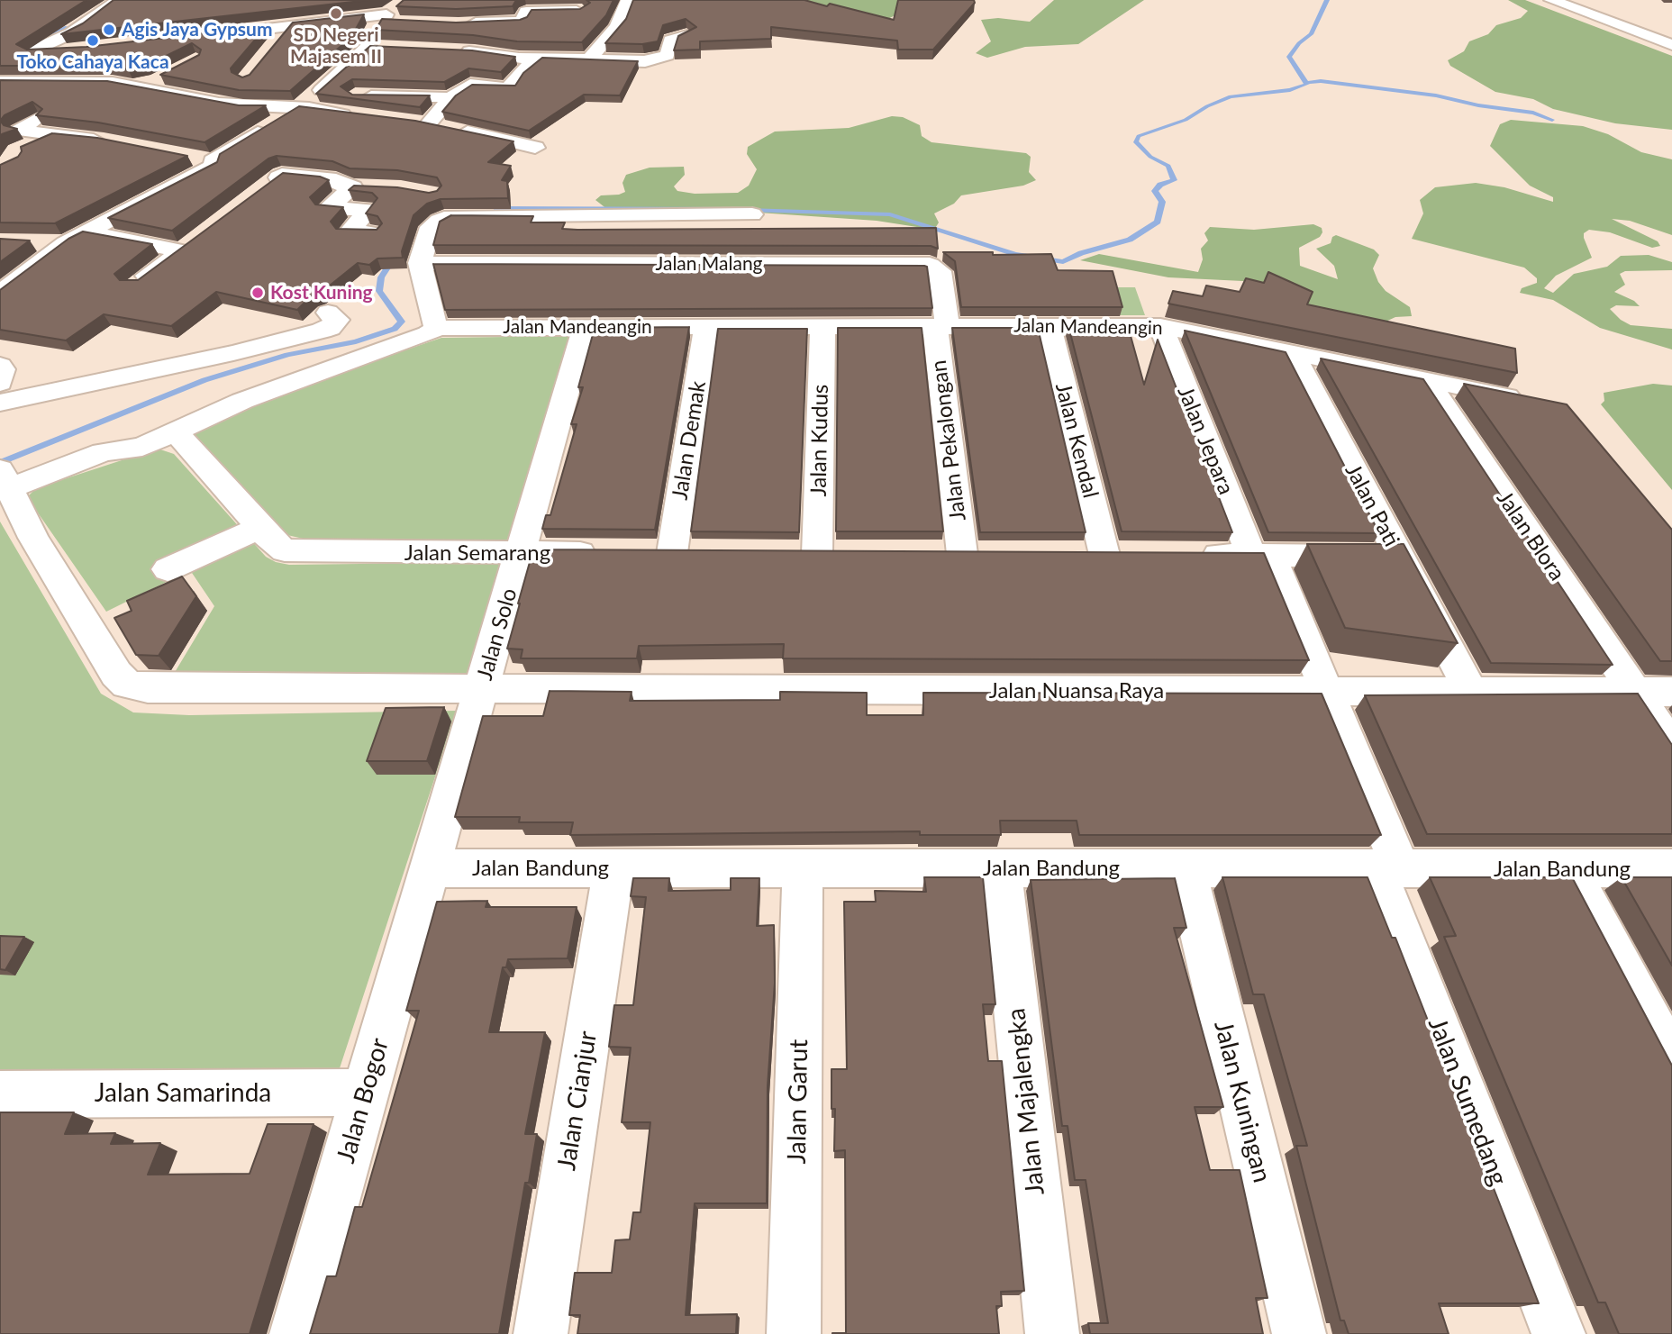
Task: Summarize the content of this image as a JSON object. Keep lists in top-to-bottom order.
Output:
{
  "streets": {
    "main road": [
      "Jalan Malang",
      "Jalan Mandeangin",
      "Jalan Demak",
      "Jalan Kudus",
      "Jalan Pekalongan",
      "Jalan Kendal",
      "Jalan Jepara",
      "Jalan Pati",
      "Jalan Blora",
      "Jalan Semarang",
      "Jalan Solo",
      "Jalan Nuansa Raya",
      "Jalan Bandung",
      "Jalan Samarinda",
      "Jalan Bogor",
      "Jalan Cianjur",
      "Jalan Garut",
      "Jalan Majalengka",
      "Jalan Kuningan",
      "Jalan Sumedang"
    ]
  },
  "crossings": [
    ["Jalan Malang", "Jalan Mandeangin"],
    ["Jalan Malang", "Jalan Pekalongan"],
    ["Jalan Mandeangin", "Jalan Demak"],
    ["Jalan Mandeangin", "Jalan Kudus"],
    ["Jalan Mandeangin", "Jalan Pekalongan"],
    ["Jalan Mandeangin", "Jalan Kendal"],
    ["Jalan Mandeangin", "Jalan Jepara"],
    ["Jalan Mandeangin", "Jalan Pati"],
    ["Jalan Mandeangin", "Jalan Blora"],
    ["Jalan Mandeangin", "Jalan Solo"],
    ["Jalan Jepara", "Jalan Nuansa Raya"],
    ["Jalan Jepara", "Jalan Sumedang"],
    ["Jalan Pati", "Jalan Nuansa Raya"],
    ["Jalan Blora", "Jalan Nuansa Raya"],
    ["Jalan Semarang", "Jalan Solo"],
    ["Jalan Solo", "Jalan Nuansa Raya"],
    ["Jalan Solo", "Jalan Bandung"],
    ["Jalan Solo", "Jalan Bogor"],
    ["Jalan Nuansa Raya", "Jalan Sumedang"],
    ["Jalan Bandung", "Jalan Bogor"],
    ["Jalan Bandung", "Jalan Cianjur"],
    ["Jalan Bandung", "Jalan Garut"],
    ["Jalan Bandung", "Jalan Majalengka"],
    ["Jalan Bandung", "Jalan Kuningan"],
    ["Jalan Bandung", "Jalan Sumedang"],
    ["Jalan Samarinda", "Jalan Bogor"]
  ],
  "places": [
    "SD Negeri Majasem II",
    "Agis Jaya Gypsum",
    "Toko Cahaya Kaca",
    "Kost Kuning"
  ]
}
